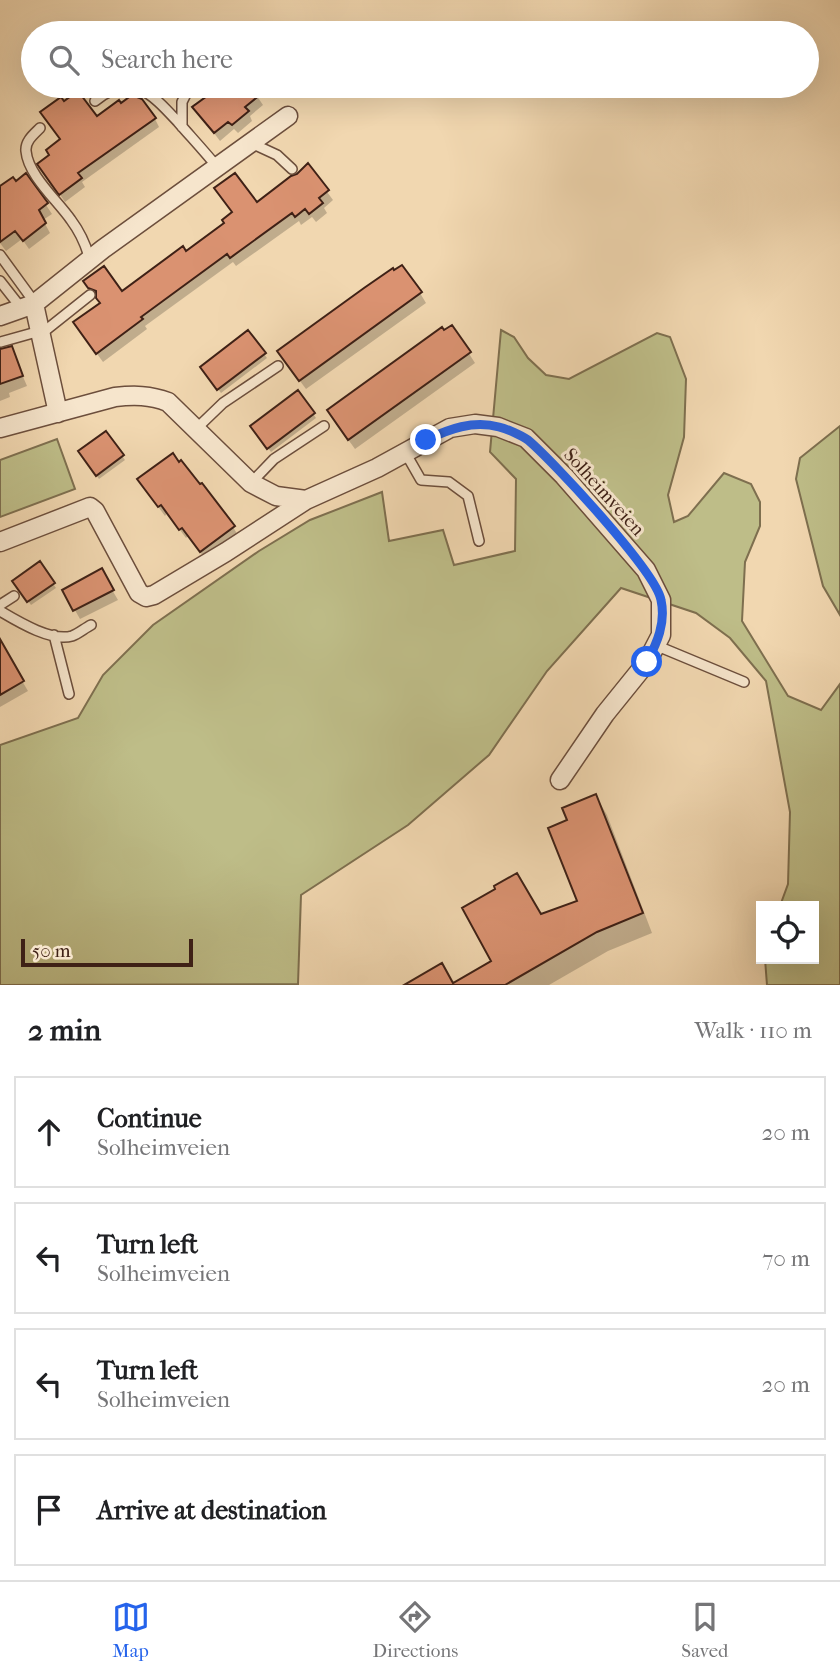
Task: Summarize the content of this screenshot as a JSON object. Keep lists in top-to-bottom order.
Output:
{
  "streets": {
    "street": ["Solheimveien"]
  },
  "scale_bar": "50 m",
  "page": {
    "search": "Search here",
    "scale": "50 m",
    "heading": ["2 min", "Walk · 110 m"],
    "list": [
      ["Continue", "Solheimveien", "20 m"],
      ["Turn left", "Solheimveien", "70 m"],
      ["Turn left", "Solheimveien", "20 m"],
      "Arrive at destination"
    ],
    "nav": ["Map", "Directions", "Saved"]
  }
}
